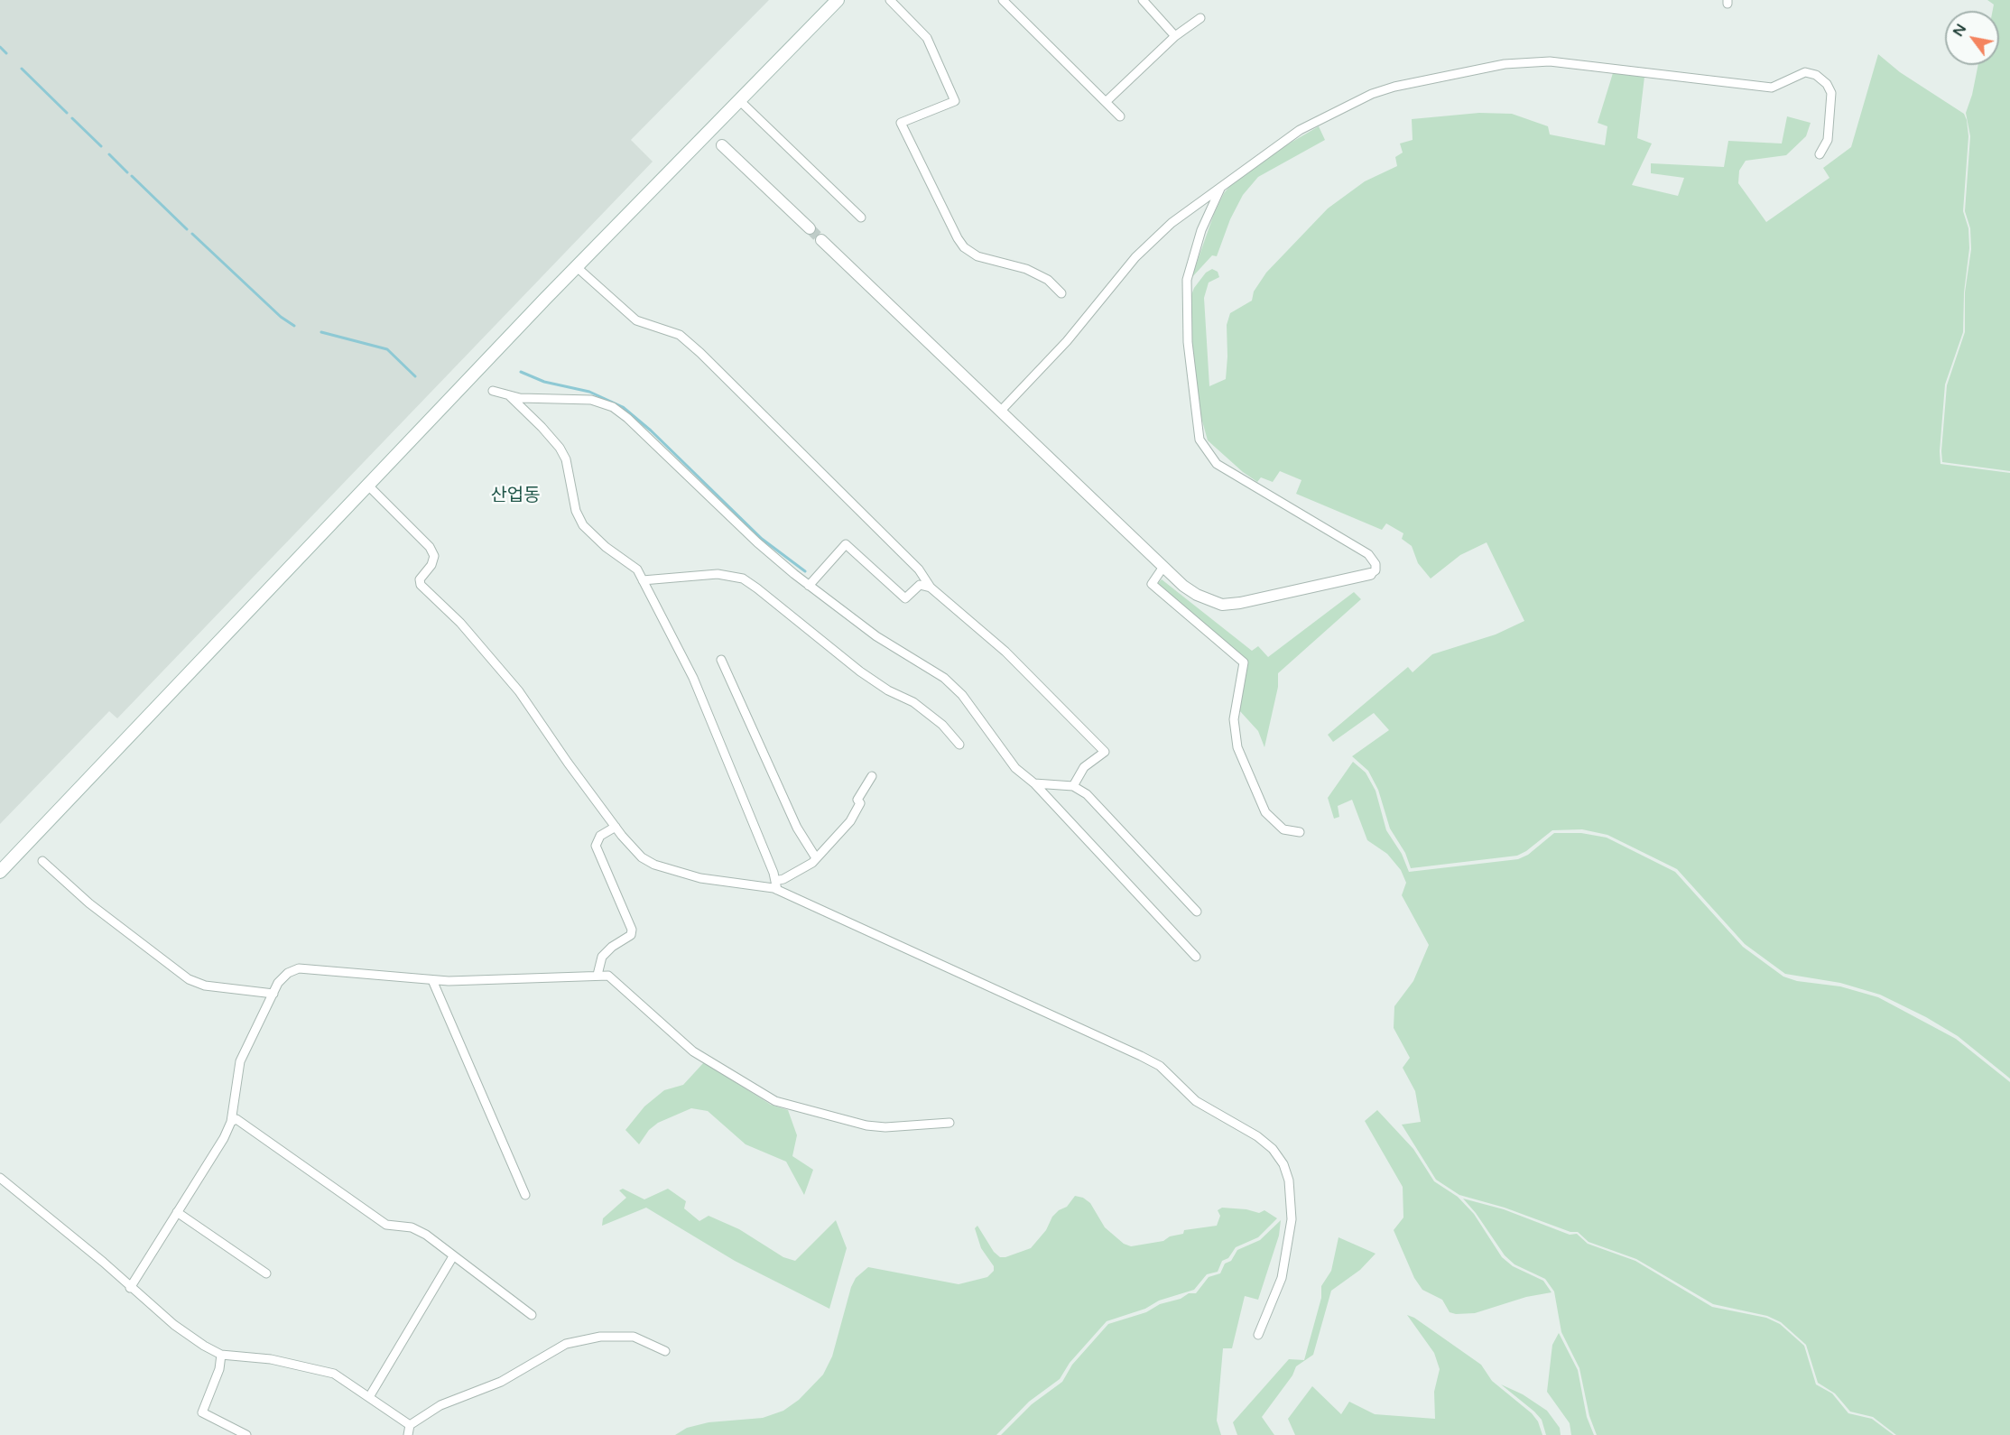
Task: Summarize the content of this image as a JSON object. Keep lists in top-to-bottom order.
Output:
{
  "districts": ["산업동"],
  "north": "top left"
}
